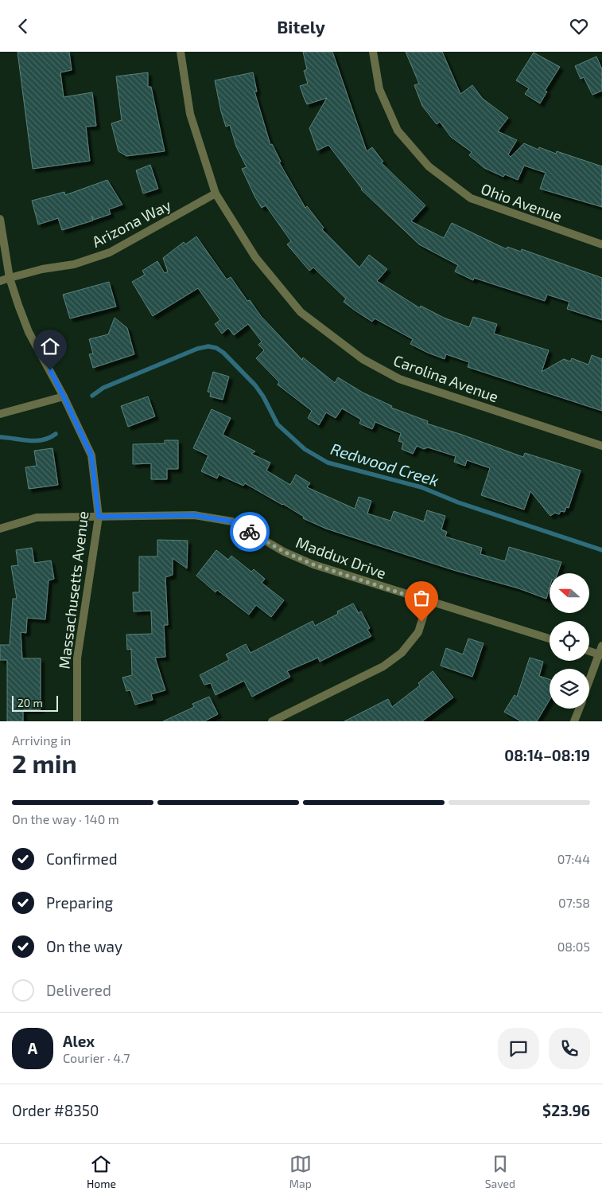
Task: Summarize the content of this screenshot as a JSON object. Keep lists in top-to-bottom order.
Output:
{
  "streets": {
    "street": [
      "Ohio Avenue",
      "Arizona Way",
      "Carolina Avenue",
      "Maddux Drive",
      "Massachusetts Avenue"
    ]
  },
  "crossings": [
    ["Arizona Way", "Carolina Avenue"],
    ["Arizona Way", "Massachusetts Avenue"],
    ["Maddux Drive", "Massachusetts Avenue"]
  ],
  "water": ["Redwood Creek"],
  "scale_bar": "20 m",
  "north": "left",
  "page": {
    "header": "Bitely",
    "scale": "20 m",
    "heading": ["2 min", "Arriving in", "08:14–08:19"],
    "panel": [
      "Alex",
      "Courier · 4.7",
      "Order #8350",
      "$23.96"
    ],
    "bar": "On the way · 140 m",
    "list": [
      ["Confirmed", "07:44"],
      ["Preparing", "07:58"],
      ["On the way", "08:05"],
      "Delivered"
    ],
    "round": "A",
    "tabs": ["Home", "Map", "Saved"]
  }
}
